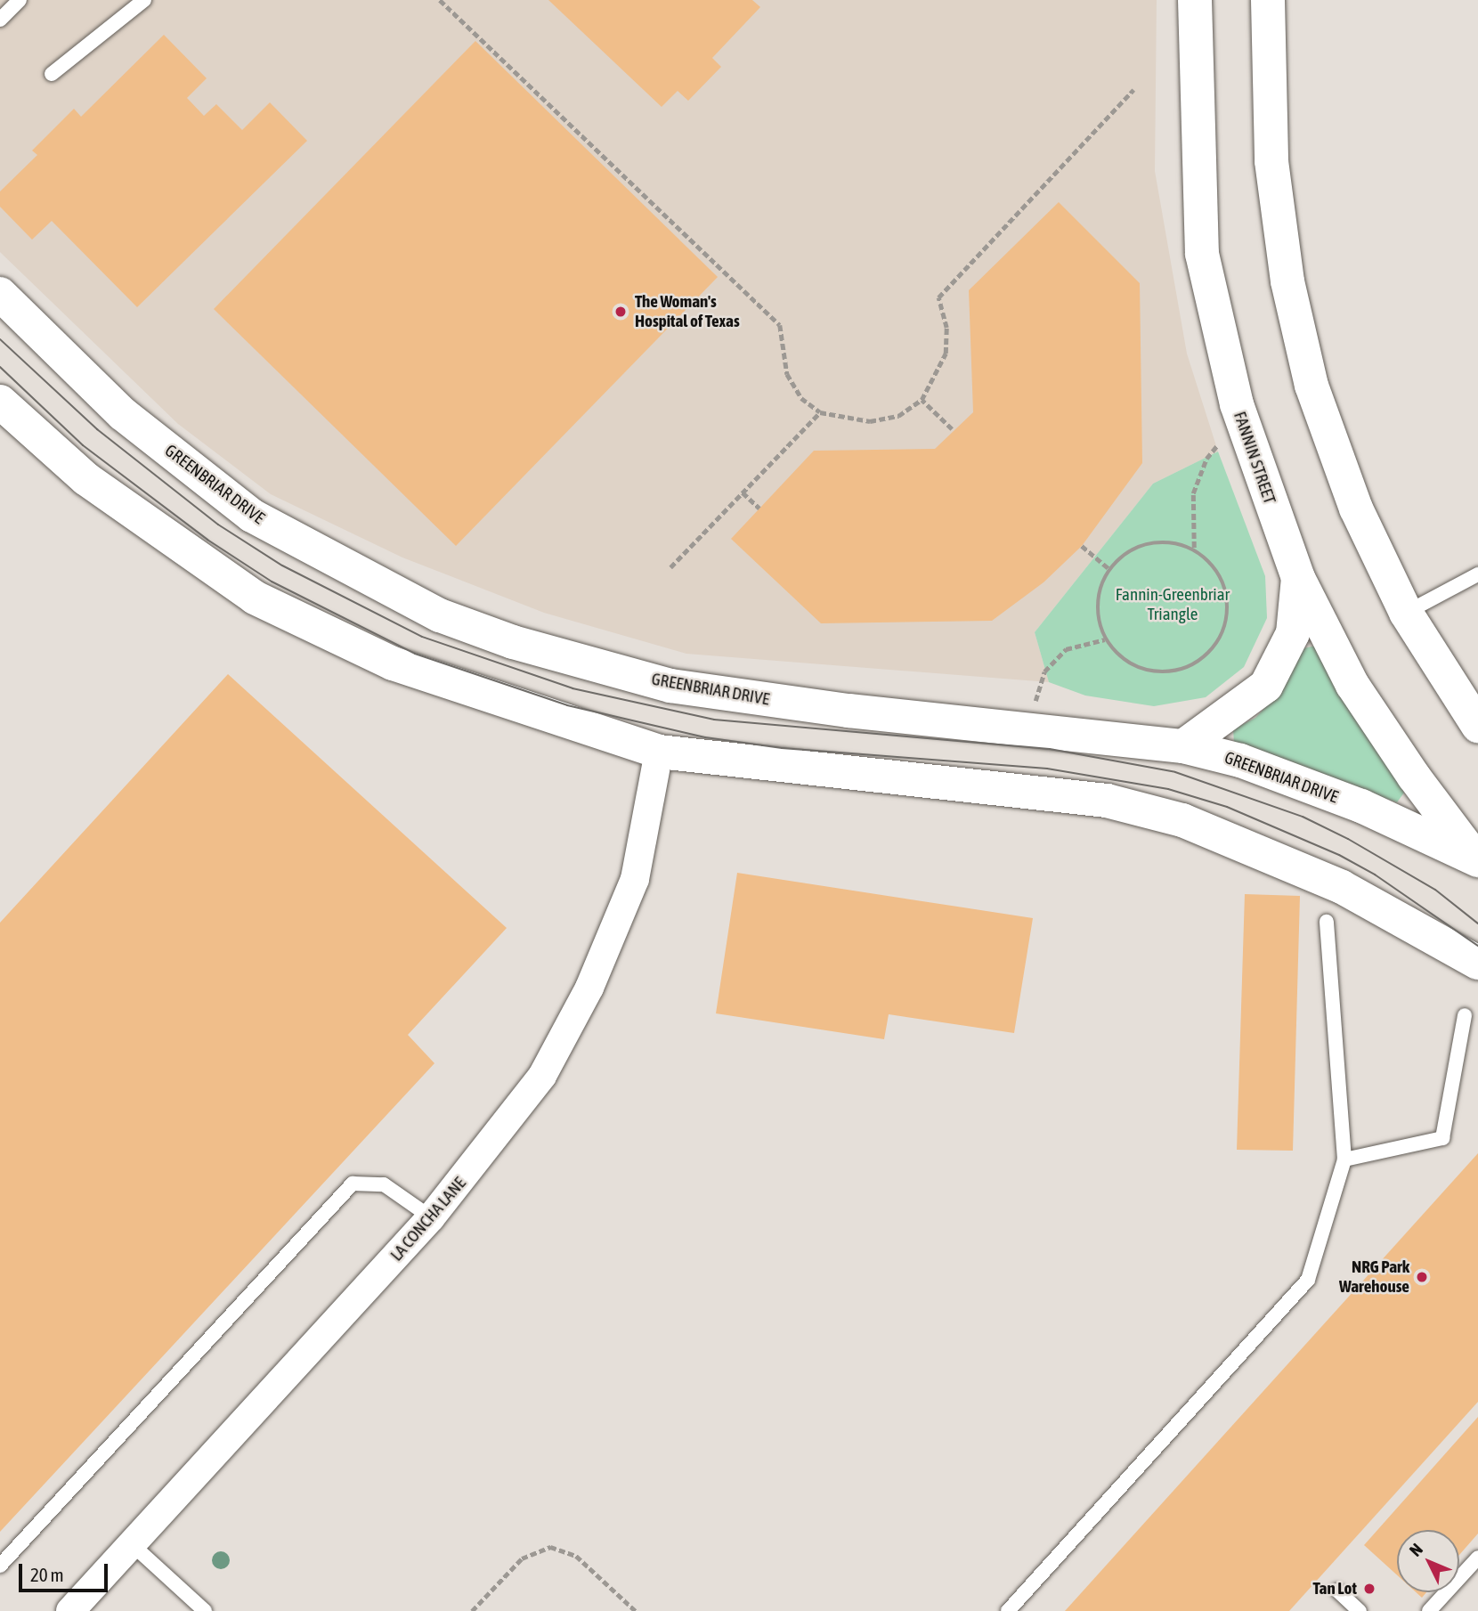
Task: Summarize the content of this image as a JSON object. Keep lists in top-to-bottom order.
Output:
{
  "streets": {
    "main road": ["FANNIN STREET", "GREENBRIAR DRIVE"],
    "street": ["LA CONCHA LANE"]
  },
  "crossings": [
    ["FANNIN STREET", "GREENBRIAR DRIVE"]
  ],
  "parks": ["Fannin-Greenbriar Triangle"],
  "places": ["The Woman's Hospital of Texas", "NRG Park Warehouse", "Tan Lot"],
  "scale_bar": "20 m",
  "north": "top left"
}
